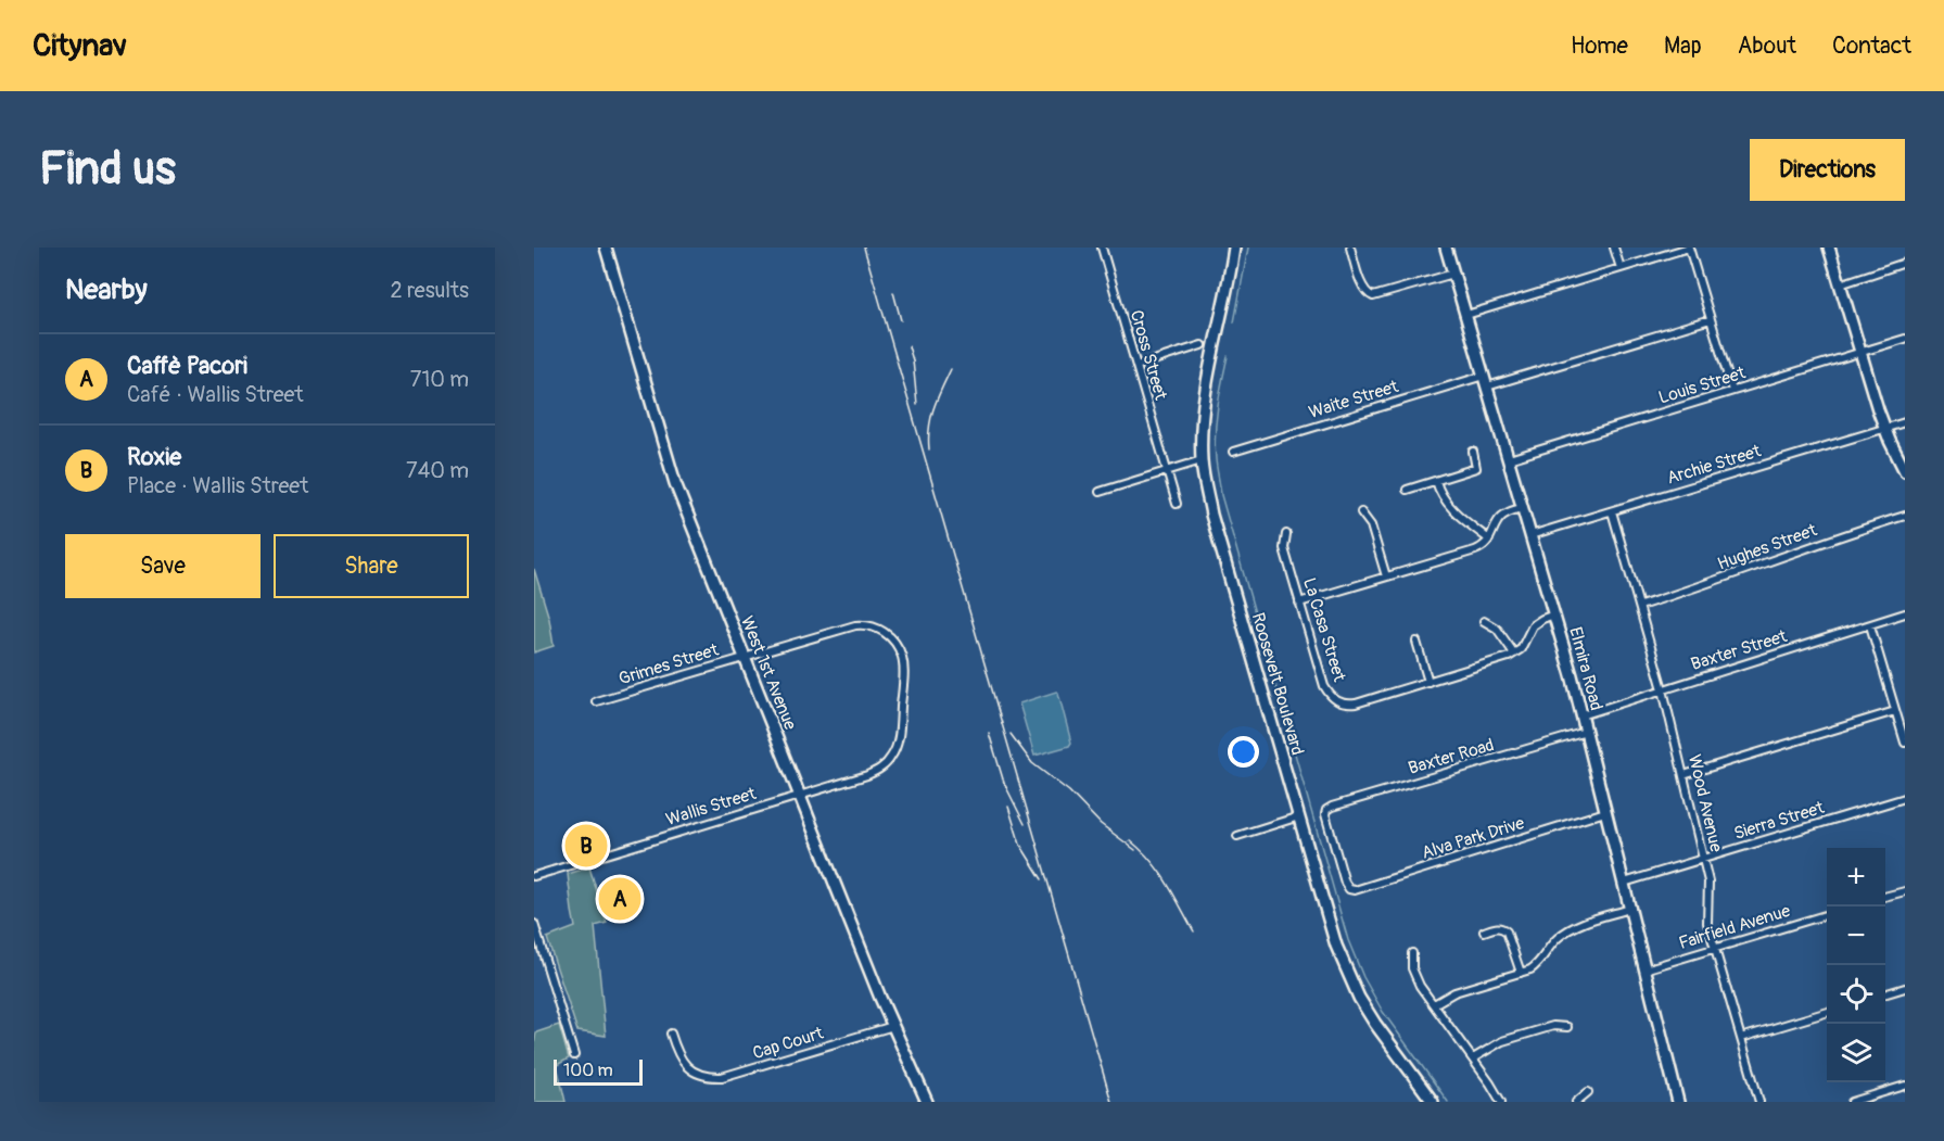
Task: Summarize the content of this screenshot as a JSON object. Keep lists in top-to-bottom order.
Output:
{
  "streets": {
    "street": [
      "Cross Street",
      "Louis Street",
      "Waite Street",
      "Archie Street",
      "Hughes Street",
      "La Casa Street",
      "Baxter Street",
      "Grimes Street",
      "Elmira Road",
      "West 1st Avenue",
      "Roosevelt Boulevard",
      "Baxter Road",
      "Wood Avenue",
      "Wallis Street",
      "Sierra Street",
      "Alva Park Drive",
      "Fairfield Avenue",
      "Cap Court"
    ]
  },
  "crossings": [
    ["Louis Street", "Elmira Road"],
    ["Waite Street", "Elmira Road"],
    ["Archie Street", "Elmira Road"],
    ["Archie Street", "Wood Avenue"],
    ["Hughes Street", "Wood Avenue"],
    ["Baxter Street", "Elmira Road"],
    ["Baxter Street", "Wood Avenue"],
    ["Grimes Street", "West 1st Avenue"],
    ["Grimes Street", "Wallis Street"],
    ["Elmira Road", "Baxter Road"],
    ["Elmira Road", "Sierra Street"],
    ["Elmira Road", "Alva Park Drive"],
    ["Elmira Road", "Fairfield Avenue"],
    ["West 1st Avenue", "Wallis Street"],
    ["West 1st Avenue", "Cap Court"],
    ["Baxter Road", "Alva Park Drive"],
    ["Wood Avenue", "Sierra Street"],
    ["Wood Avenue", "Fairfield Avenue"]
  ],
  "scale_bar": "100 m",
  "page": {
    "header": "Citynav",
    "nav": [
      "Home",
      "Map",
      "About",
      "Contact"
    ],
    "buttons": [
      "Directions",
      ["Save", "Share"]
    ],
    "title": "Find us",
    "heading": ["Nearby", "2 results"],
    "list": [
      {
        "mark": "A",
        "name": "Caffè Pacori",
        "note": "Café · Wallis Street",
        "value": "710 m"
      },
      {
        "mark": "B",
        "name": "Roxie",
        "note": "Place · Wallis Street",
        "value": "740 m"
      }
    ],
    "pins": ["B", "A"],
    "map_buttons": ["+", "−"],
    "scale": "100 m"
  }
}
